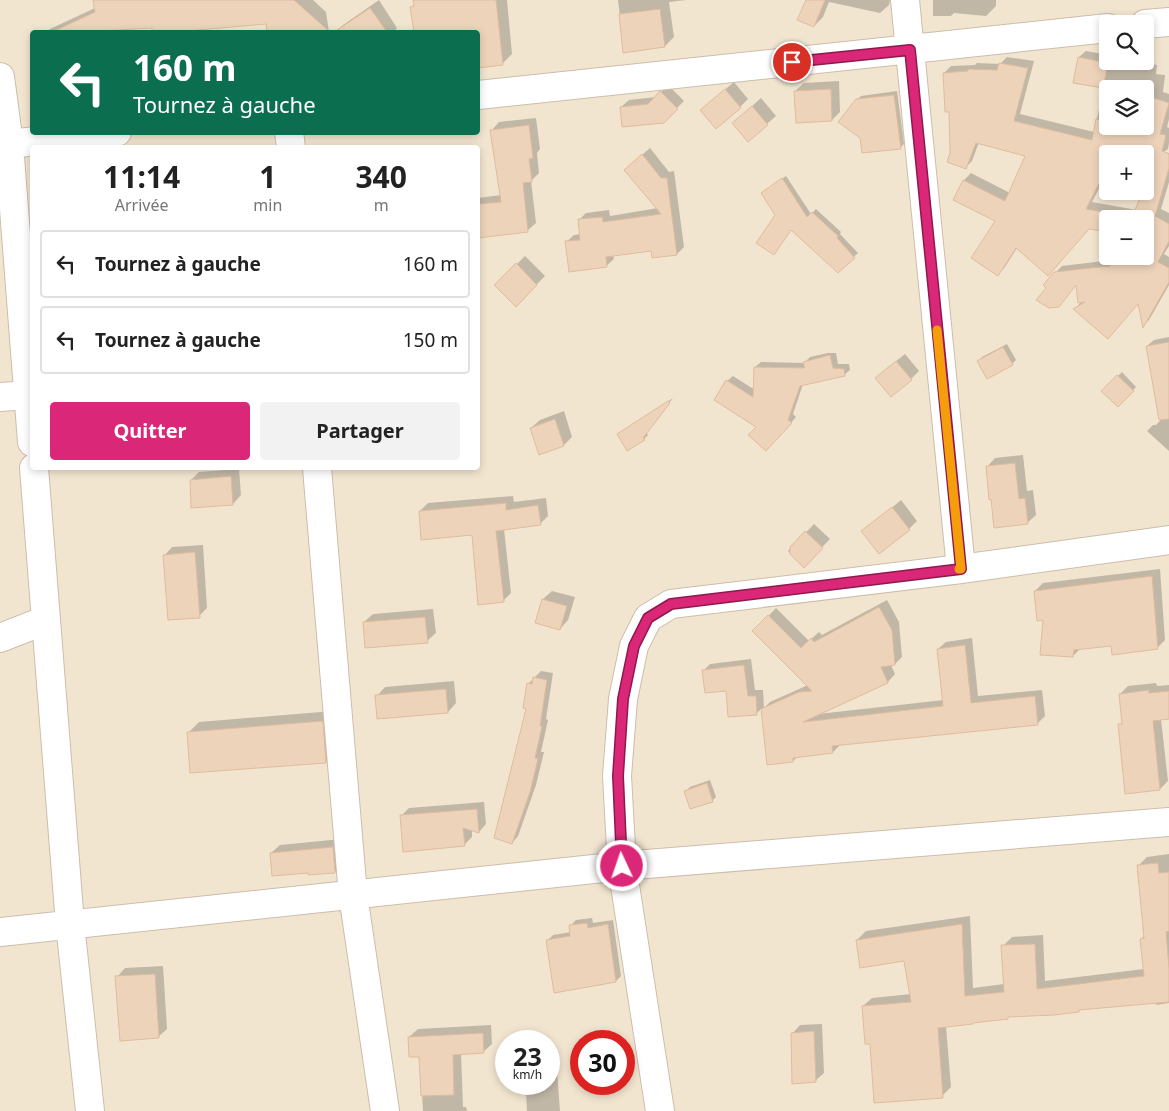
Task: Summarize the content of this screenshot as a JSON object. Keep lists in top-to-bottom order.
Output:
{
  "page": {
    "map_buttons": ["+", "−"],
    "turn": ["160 m", "Tournez à gauche"],
    "eta": [
      "11:14",
      "Arrivée",
      "1",
      "min",
      "340",
      "m"
    ],
    "list": [
      {
        "name": "Tournez à gauche",
        "value": "160 m"
      },
      {
        "name": "Tournez à gauche",
        "value": "150 m"
      }
    ],
    "buttons": ["Quitter", "Partager"],
    "speed": "23 km/h",
    "limit": "30"
  }
}
